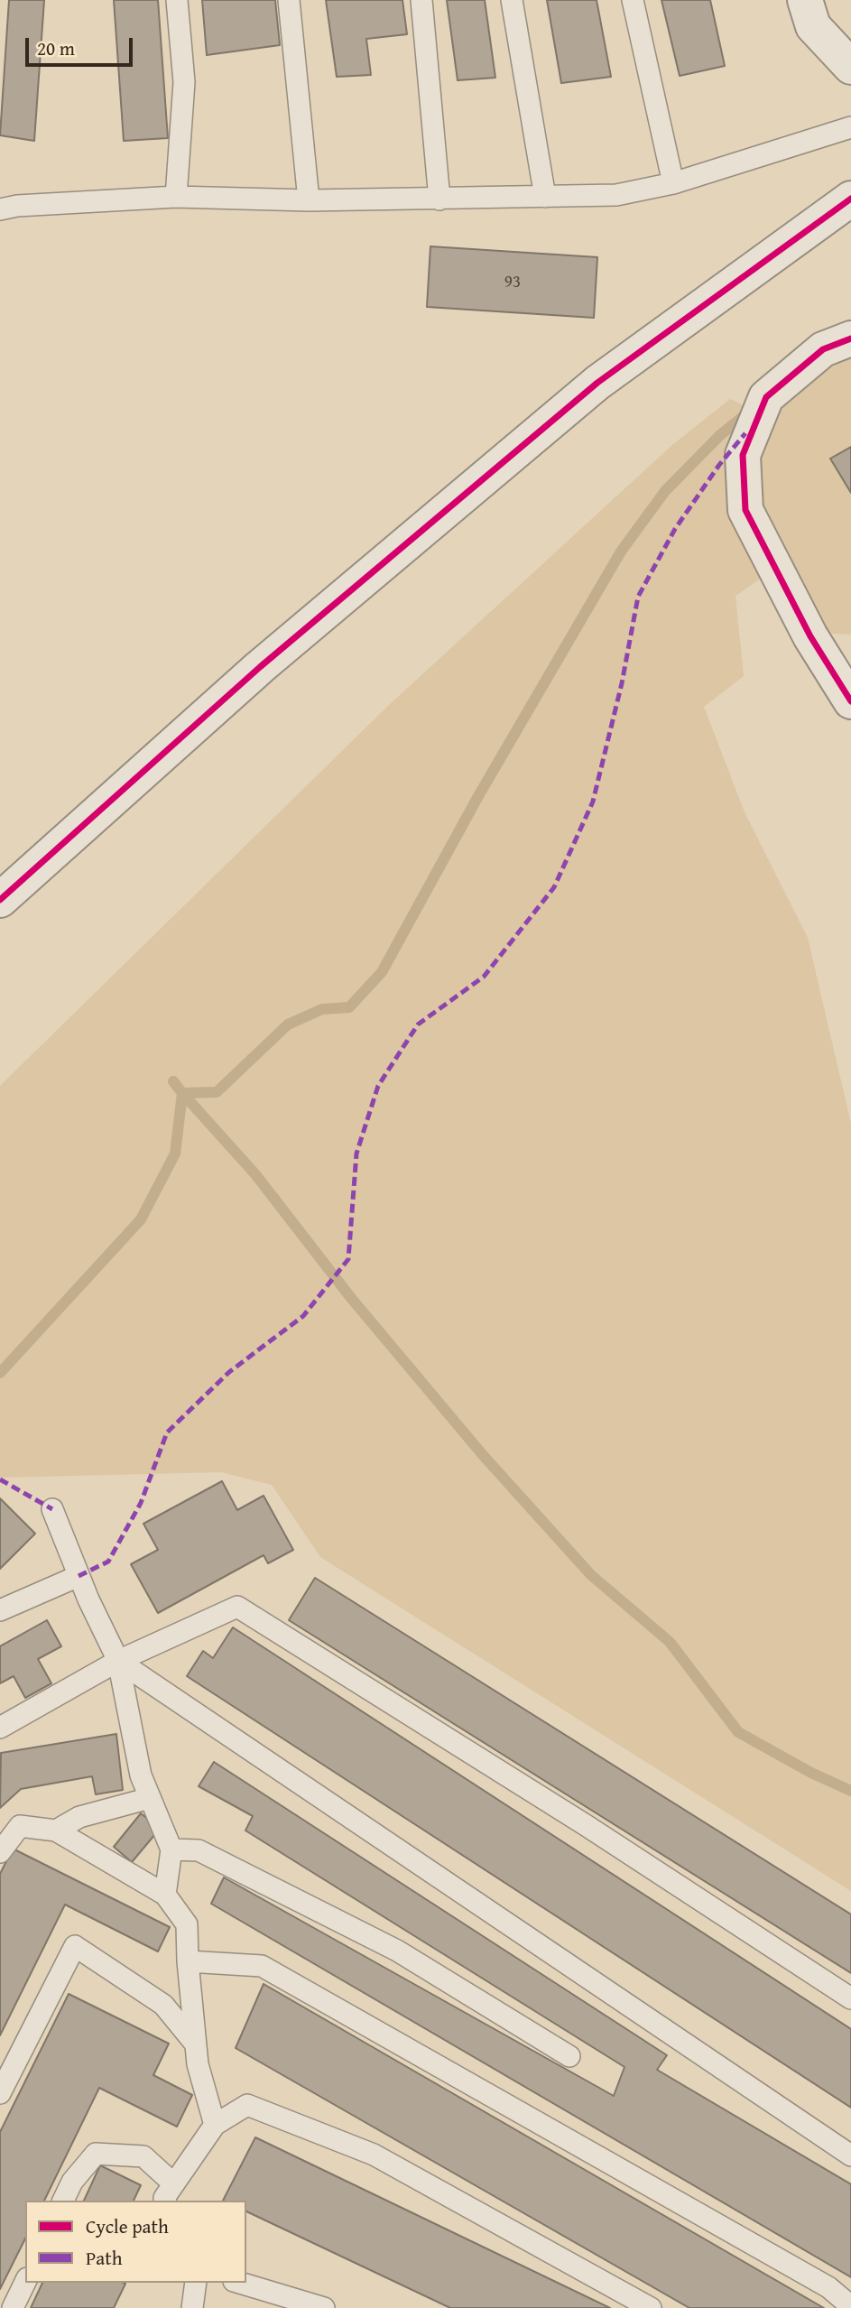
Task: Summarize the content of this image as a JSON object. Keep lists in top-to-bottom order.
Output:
{
  "house_numbers": ["93"],
  "legend": ["Cycle path", "Path"],
  "scale_bar": "20 m"
}
